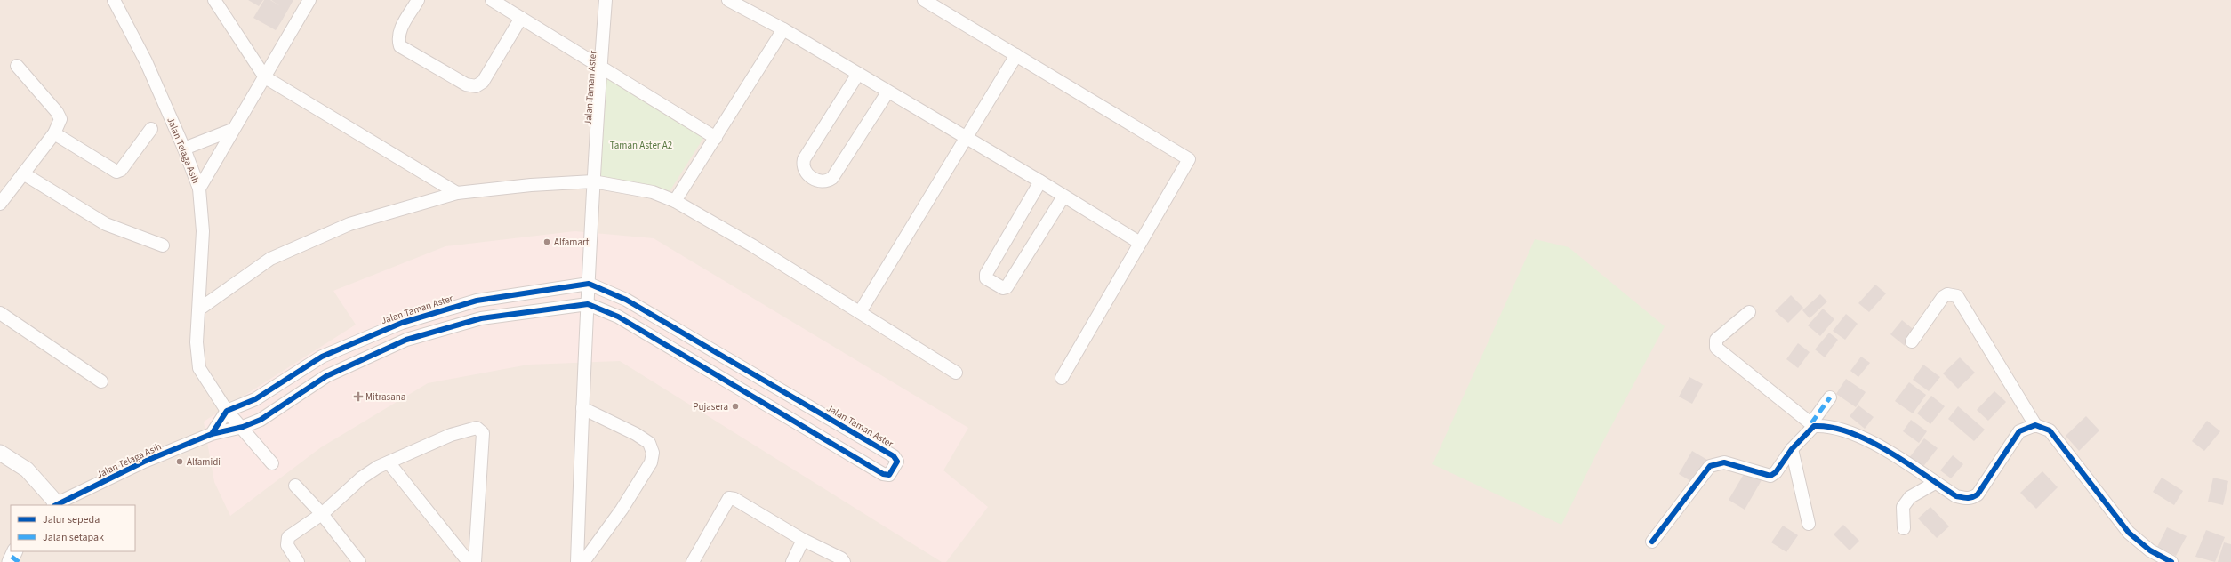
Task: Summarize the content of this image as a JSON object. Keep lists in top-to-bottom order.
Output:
{
  "streets": {
    "street": ["Jalan Taman Aster", "Jalan Telaga Asih"]
  },
  "crossings": [
    ["Jalan Taman Aster", "Jalan Telaga Asih"]
  ],
  "parks": ["Taman Aster A2"],
  "places": {
    "other": ["Alfamart", "Pujasera", "Alfamidi"],
    "health": ["Mitrasana"]
  },
  "legend": ["Jalur sepeda", "Jalan setapak"]
}
